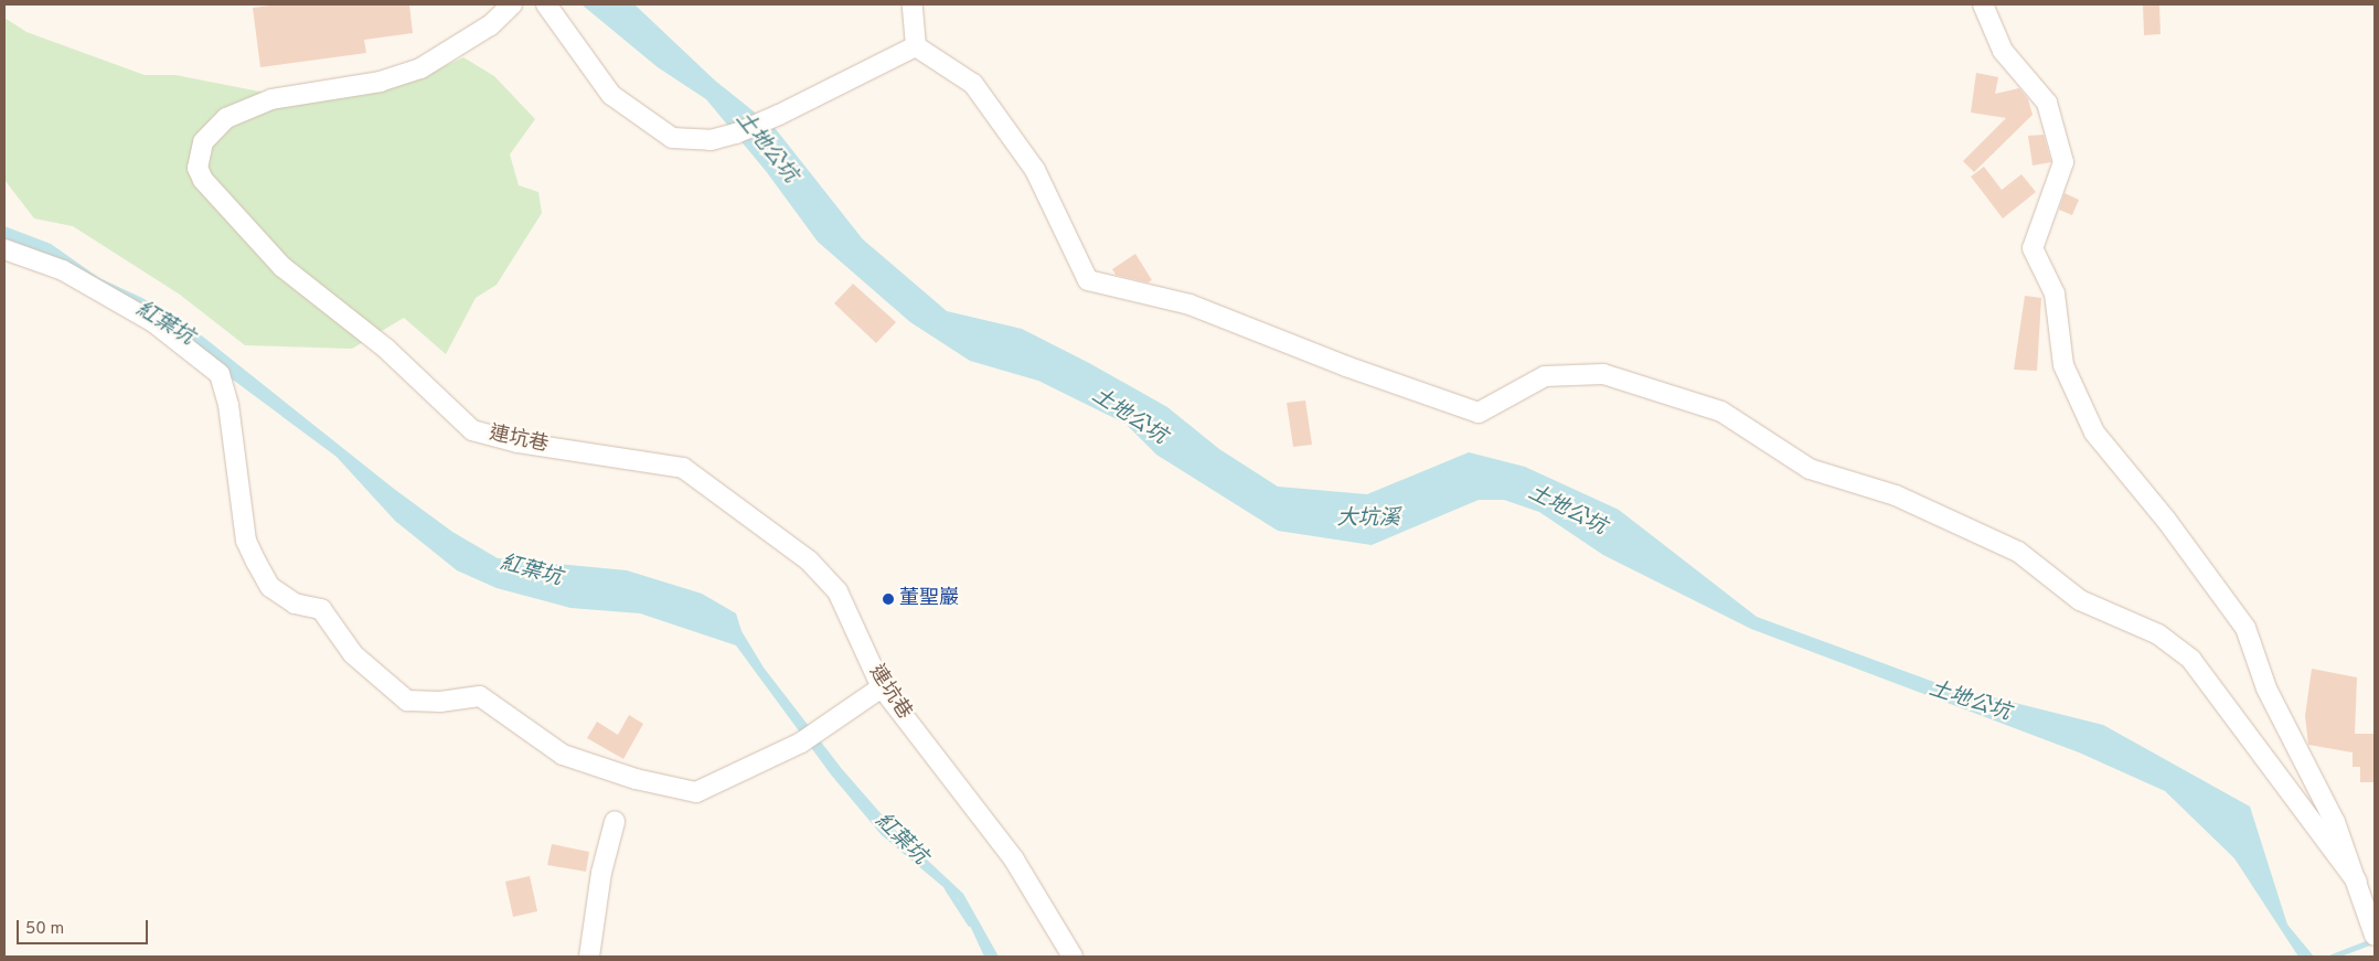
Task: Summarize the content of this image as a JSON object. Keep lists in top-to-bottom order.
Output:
{
  "streets": {
    "street": ["連坑巷"]
  },
  "water": ["土地公坑", "紅葉坑", "大坑溪"],
  "places": ["董聖巖"],
  "scale_bar": "50 m"
}
